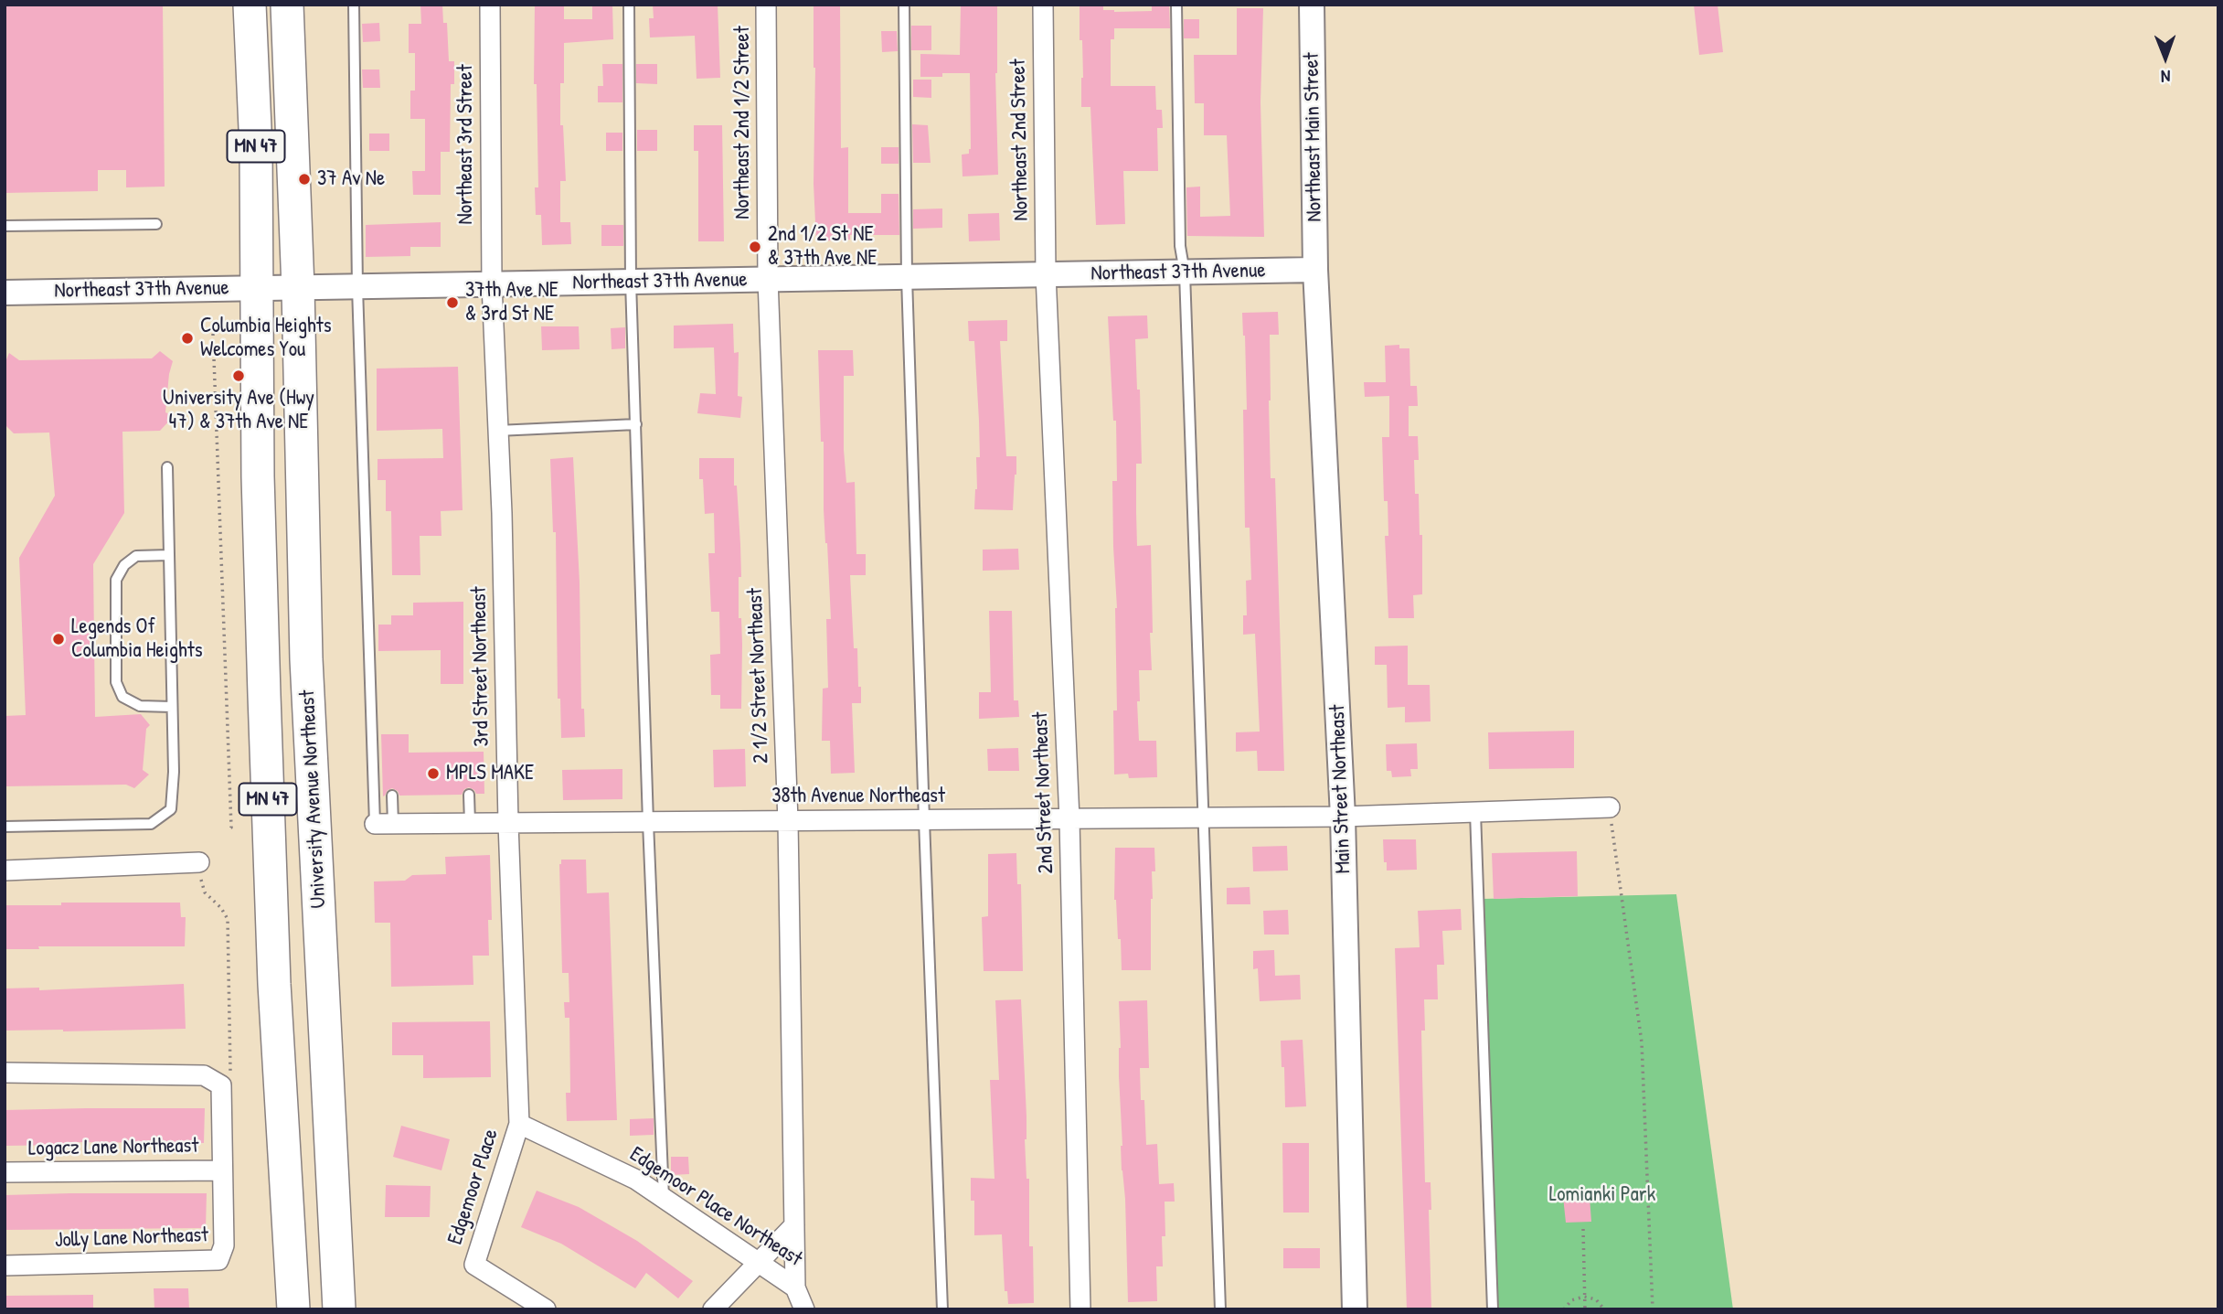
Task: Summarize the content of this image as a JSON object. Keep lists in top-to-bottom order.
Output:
{
  "streets": {
    "main road": ["MN 47", "University Avenue Northeast"],
    "street": [
      "Northeast 2nd 1/2 Street",
      "Northeast Main Street",
      "Northeast 2nd Street",
      "Northeast 3rd Street",
      "Northeast 37th Avenue",
      "3rd Street Northeast",
      "2 1/2 Street Northeast",
      "Main Street Northeast",
      "2nd Street Northeast",
      "38th Avenue Northeast",
      "Logacz Lane Northeast",
      "Edgemoor Place",
      "Edgemoor Place Northeast",
      "Jolly Lane Northeast"
    ]
  },
  "crossings": [
    ["Northeast 2nd 1/2 Street", "Northeast 37th Avenue"],
    ["Northeast 2nd 1/2 Street", "2 1/2 Street Northeast"],
    ["Northeast Main Street", "Northeast 37th Avenue"],
    ["Northeast Main Street", "Main Street Northeast"],
    ["Northeast 2nd Street", "Northeast 37th Avenue"],
    ["Northeast 2nd Street", "2nd Street Northeast"],
    ["Northeast 3rd Street", "Northeast 37th Avenue"],
    ["Northeast 3rd Street", "3rd Street Northeast"],
    ["MN 47", "Northeast 37th Avenue"],
    ["MN 47", "University Avenue Northeast"],
    ["Northeast 37th Avenue", "3rd Street Northeast"],
    ["Northeast 37th Avenue", "2 1/2 Street Northeast"],
    ["Northeast 37th Avenue", "Main Street Northeast"],
    ["Northeast 37th Avenue", "2nd Street Northeast"],
    ["Northeast 37th Avenue", "University Avenue Northeast"],
    ["3rd Street Northeast", "38th Avenue Northeast"],
    ["3rd Street Northeast", "Edgemoor Place"],
    ["3rd Street Northeast", "Edgemoor Place Northeast"],
    ["2 1/2 Street Northeast", "38th Avenue Northeast"],
    ["2 1/2 Street Northeast", "Edgemoor Place Northeast"],
    ["Main Street Northeast", "38th Avenue Northeast"],
    ["2nd Street Northeast", "38th Avenue Northeast"],
    ["Logacz Lane Northeast", "Jolly Lane Northeast"],
    ["Edgemoor Place", "Edgemoor Place Northeast"]
  ],
  "parks": ["Lomianki Park"],
  "places": [
    "37 Av Ne",
    "2nd 1/2 St NE & 37th Ave NE",
    "37th Ave NE & 3rd St NE",
    "Columbia Heights Welcomes You",
    "University Ave (Hwy 47) & 37th Ave NE",
    "Legends Of Columbia Heights",
    "MPLS MAKE"
  ],
  "north": "bottom"
}
